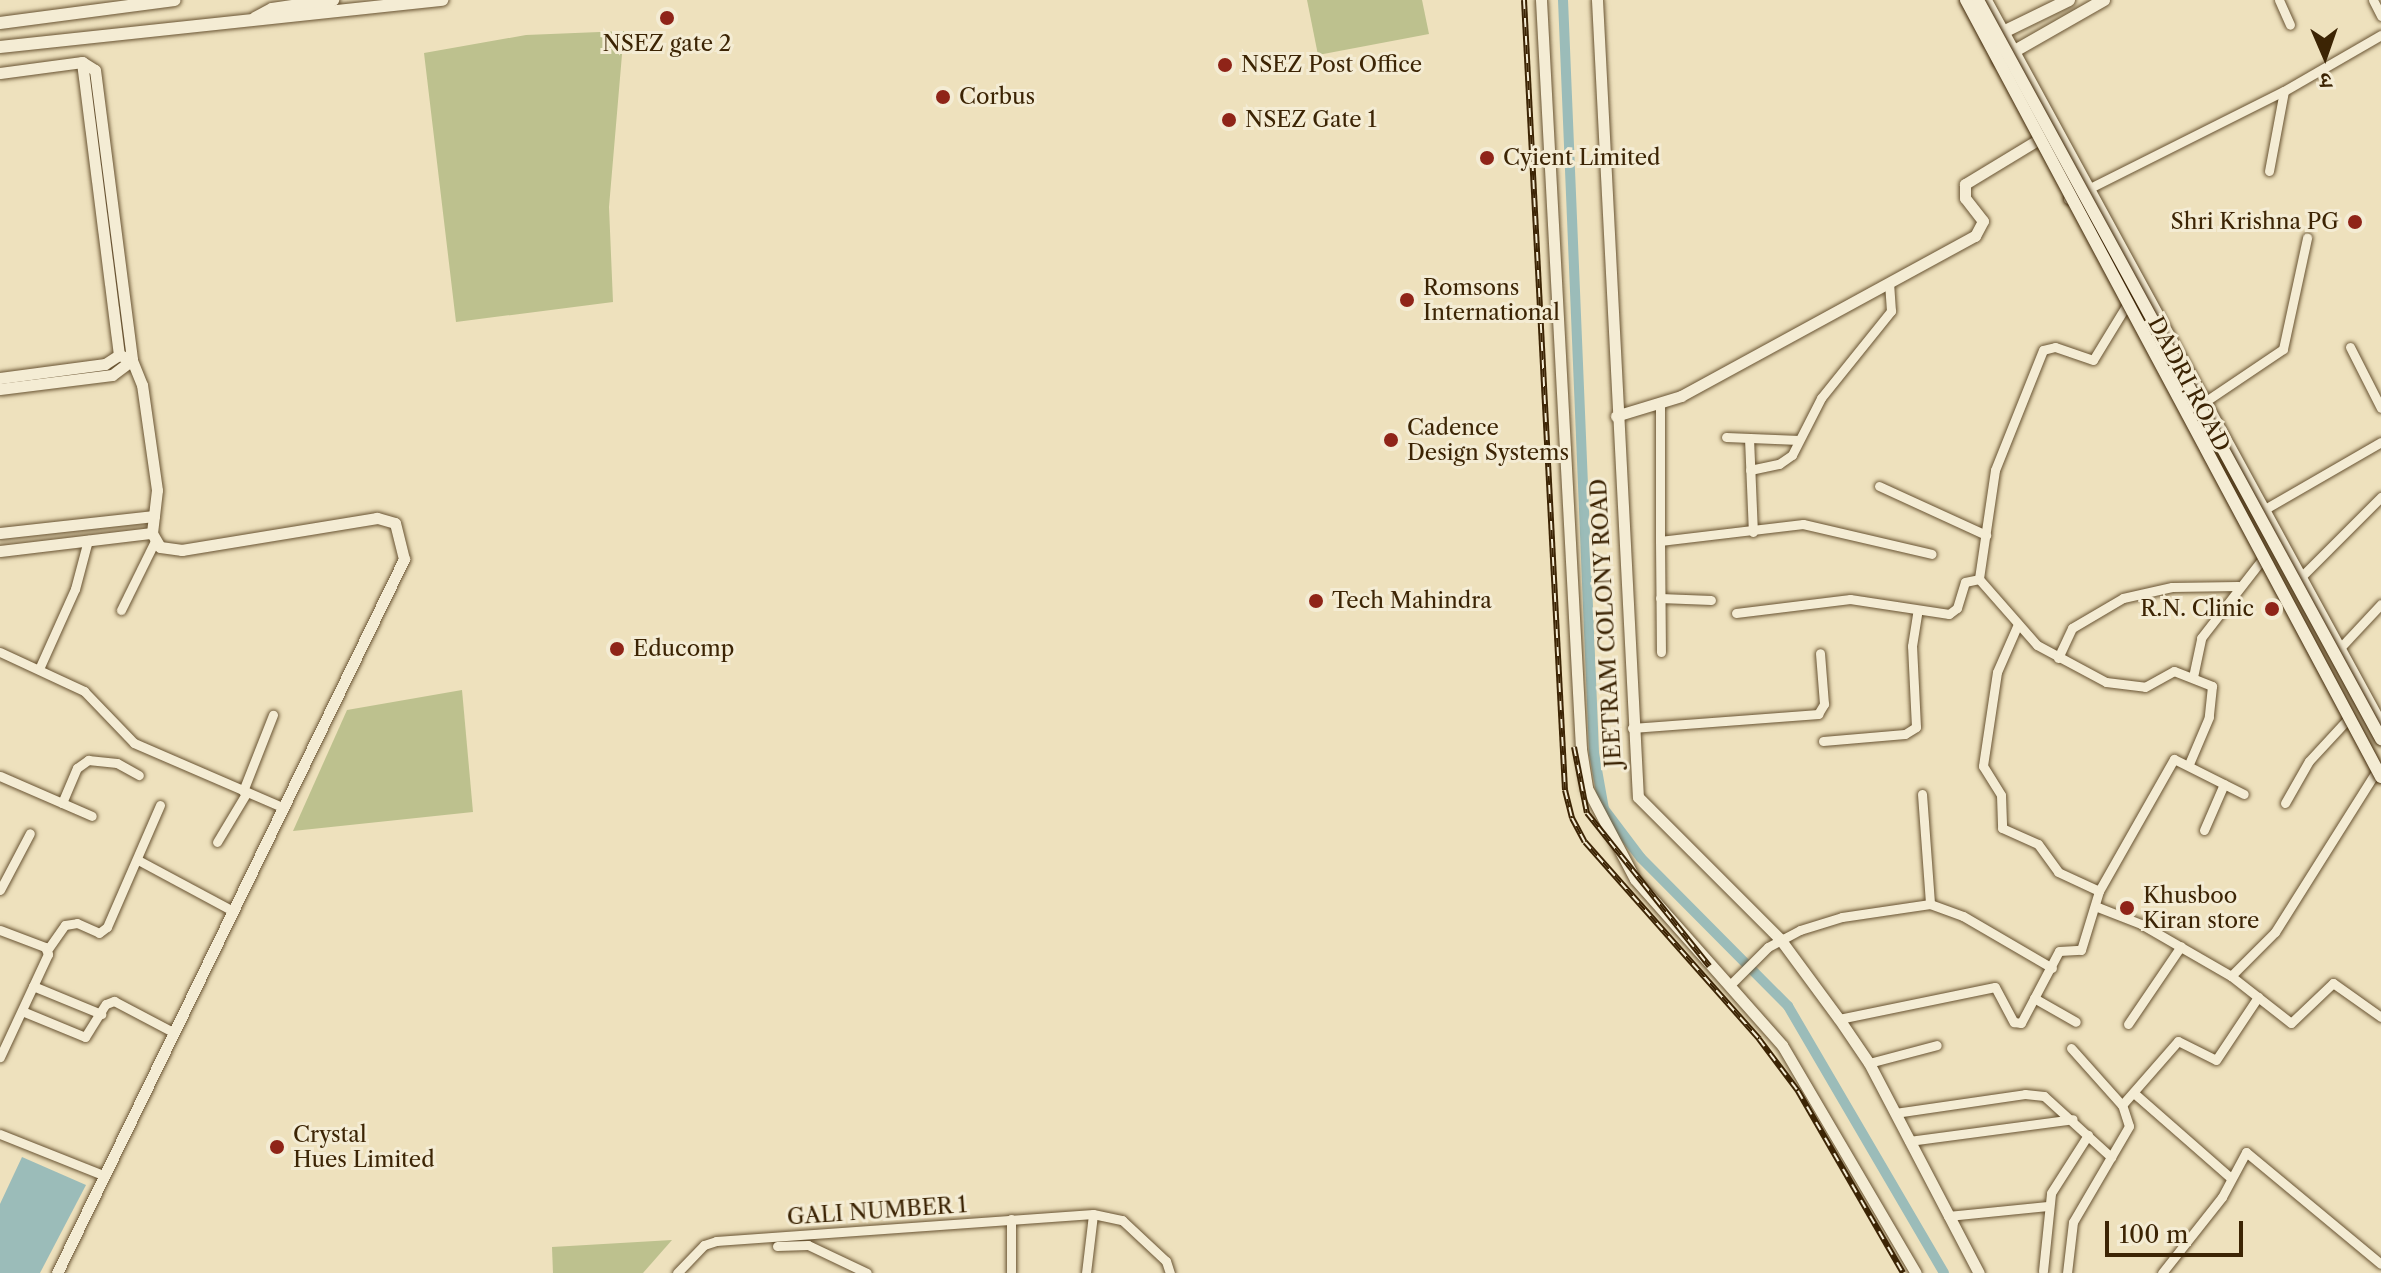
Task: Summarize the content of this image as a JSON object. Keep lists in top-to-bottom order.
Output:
{
  "streets": {
    "street": ["DADRI ROAD", "JEETRAM COLONY ROAD", "GALI NUMBER 1"]
  },
  "places": [
    "NSEZ gate 2",
    "NSEZ Post Office",
    "Corbus",
    "NSEZ Gate 1",
    "Cyient Limited",
    "Shri Krishna PG",
    "Romsons International",
    "Cadence Design Systems",
    "Tech Mahindra",
    "R.N. Clinic",
    "Educomp",
    "Khusboo Kiran store",
    "Crystal Hues Limited"
  ],
  "scale_bar": "100 m",
  "north": "bottom"
}
